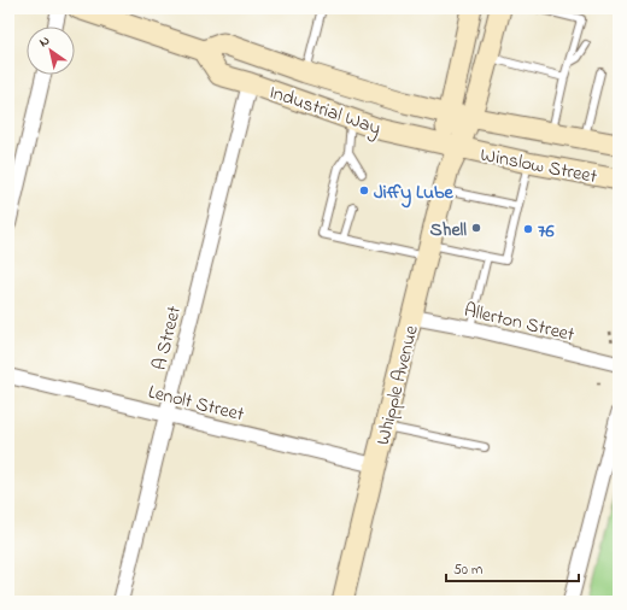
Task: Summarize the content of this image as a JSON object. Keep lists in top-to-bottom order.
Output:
{
  "streets": {
    "main road": ["Industrial Way", "Winslow Street", "Whipple Avenue"],
    "street": ["Allerton Street", "A Street", "Lenolt Street"]
  },
  "crossings": [
    ["Industrial Way", "Winslow Street"],
    ["Industrial Way", "A Street"],
    ["Industrial Way", "Whipple Avenue"],
    ["Winslow Street", "Whipple Avenue"],
    ["Allerton Street", "Whipple Avenue"],
    ["A Street", "Lenolt Street"],
    ["Whipple Avenue", "Lenolt Street"]
  ],
  "places": ["Jiffy Lube", "Shell", "76"],
  "scale_bar": "50 m",
  "north": "top left"
}
